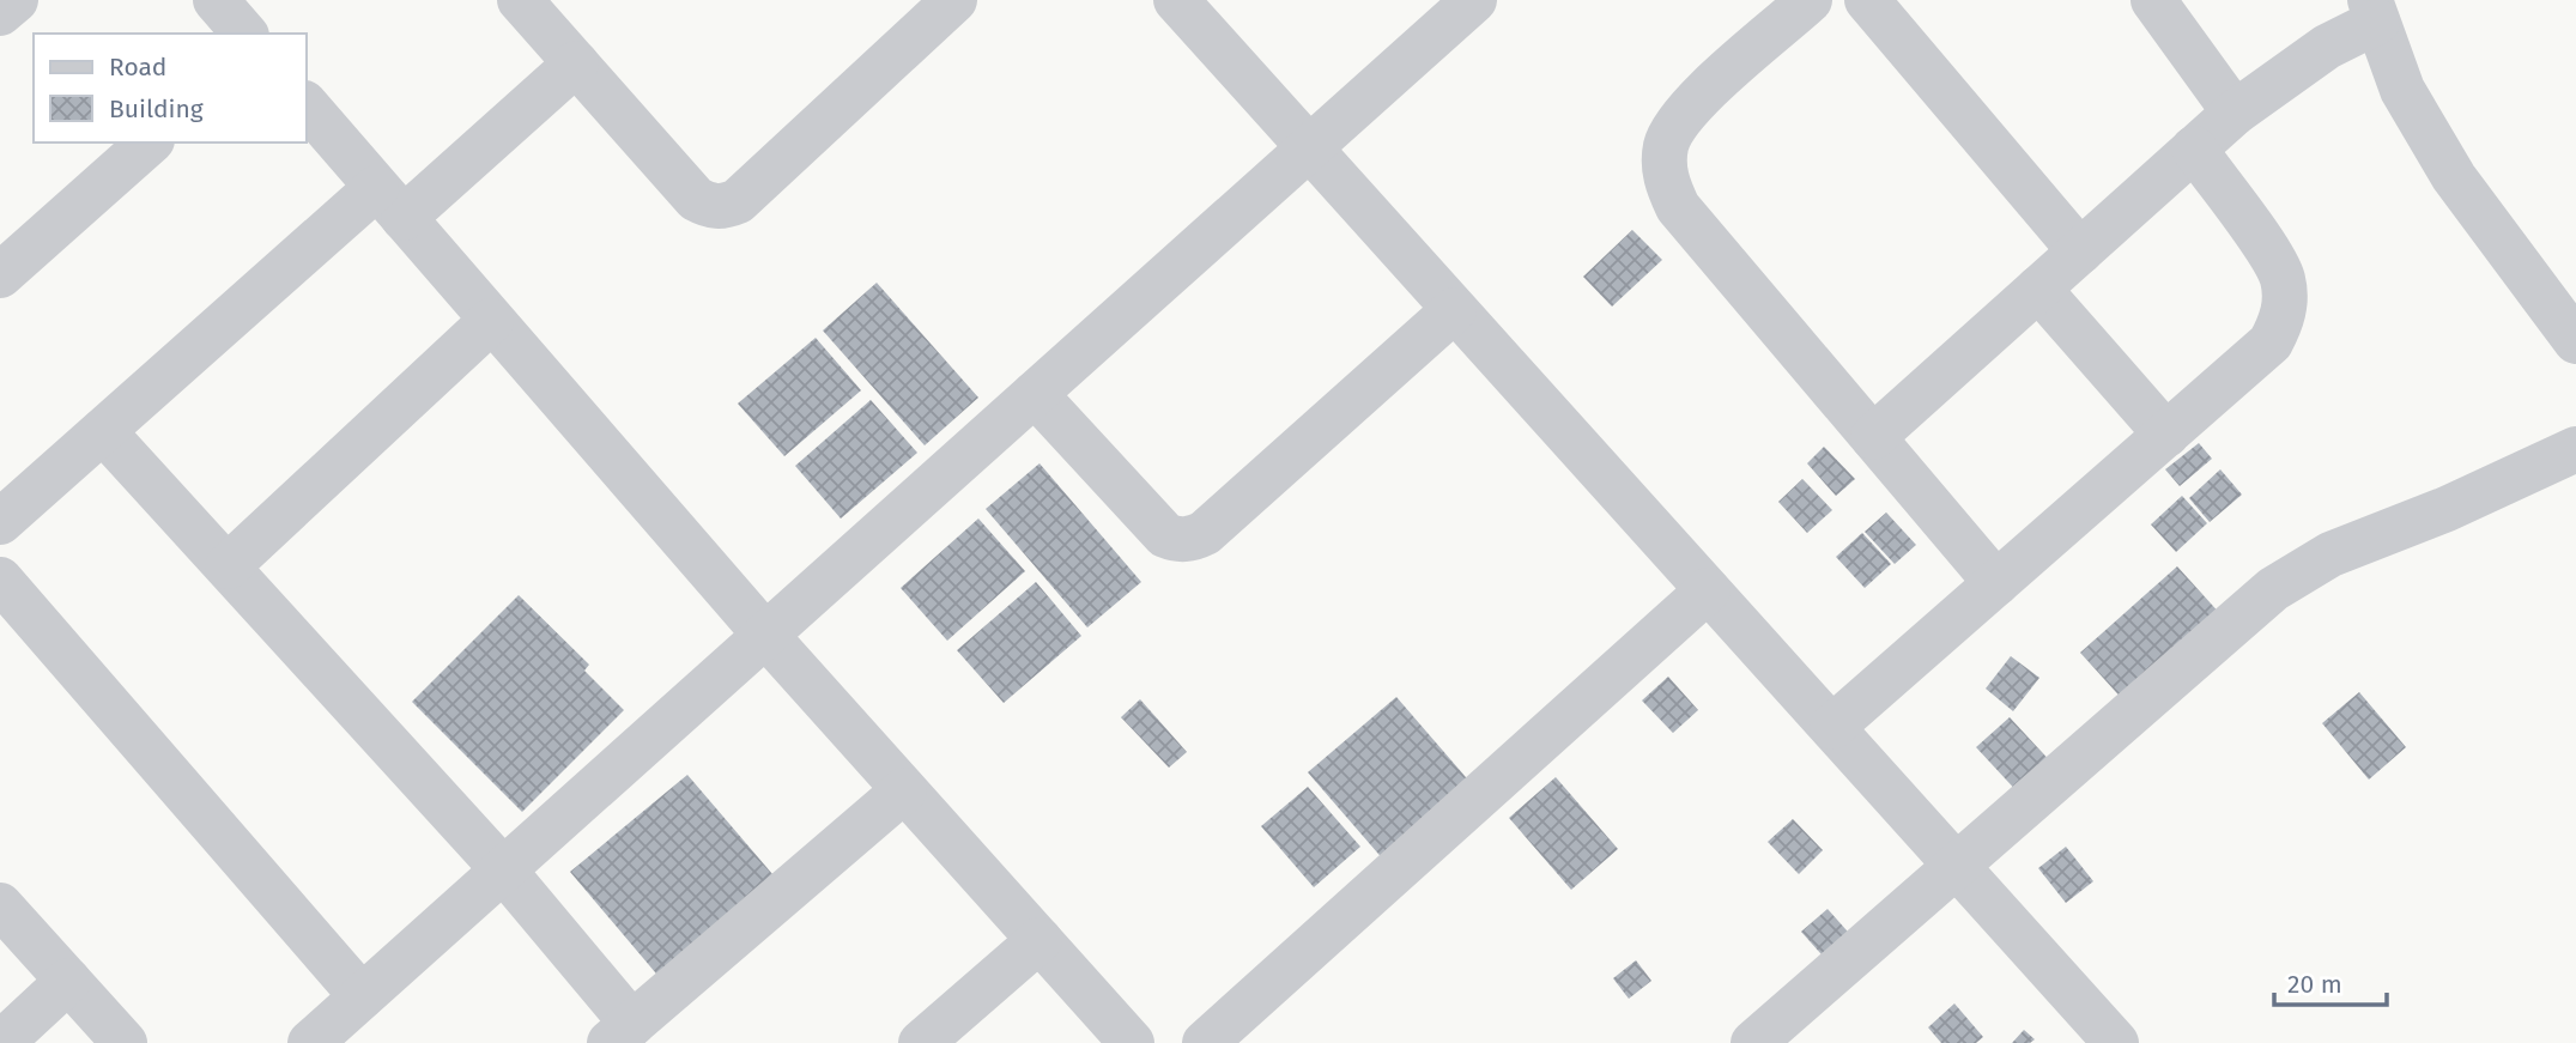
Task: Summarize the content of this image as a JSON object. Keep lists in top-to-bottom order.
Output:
{
  "legend": ["Road", "Building"],
  "scale_bar": "20 m"
}
